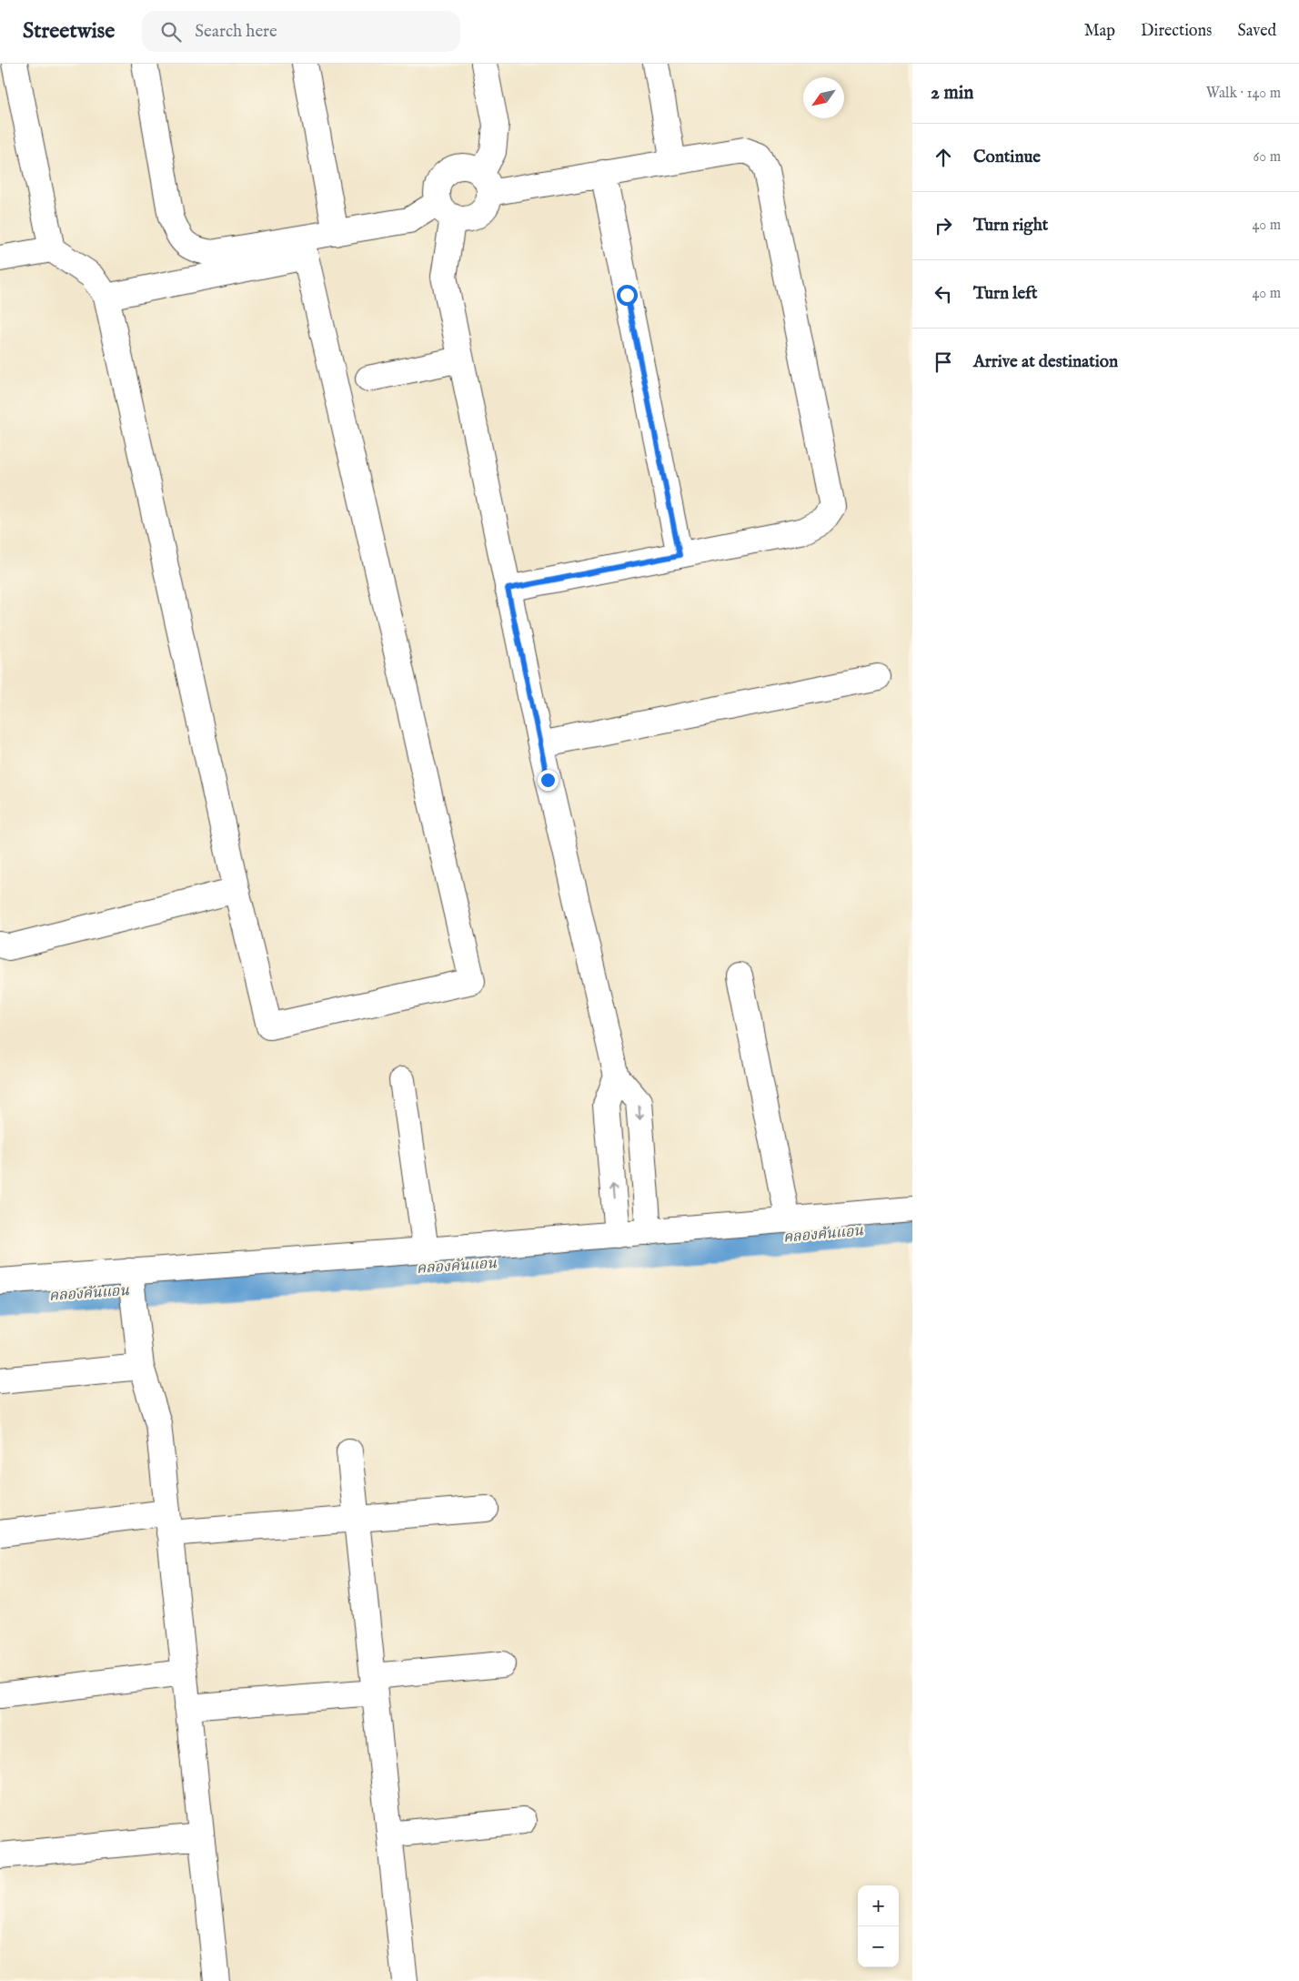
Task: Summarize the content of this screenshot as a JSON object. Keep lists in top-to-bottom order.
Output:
{
  "water": ["คลองคันแอน"],
  "north": "bottom left",
  "page": {
    "header": "Streetwise",
    "search": "Search here",
    "nav": ["Map", "Directions", "Saved"],
    "heading": ["2 min", "Walk · 140 m"],
    "list": [
      ["Continue", "60 m"],
      ["Turn right", "40 m"],
      ["Turn left", "40 m"],
      "Arrive at destination"
    ],
    "map_buttons": ["+", "−"]
  }
}
